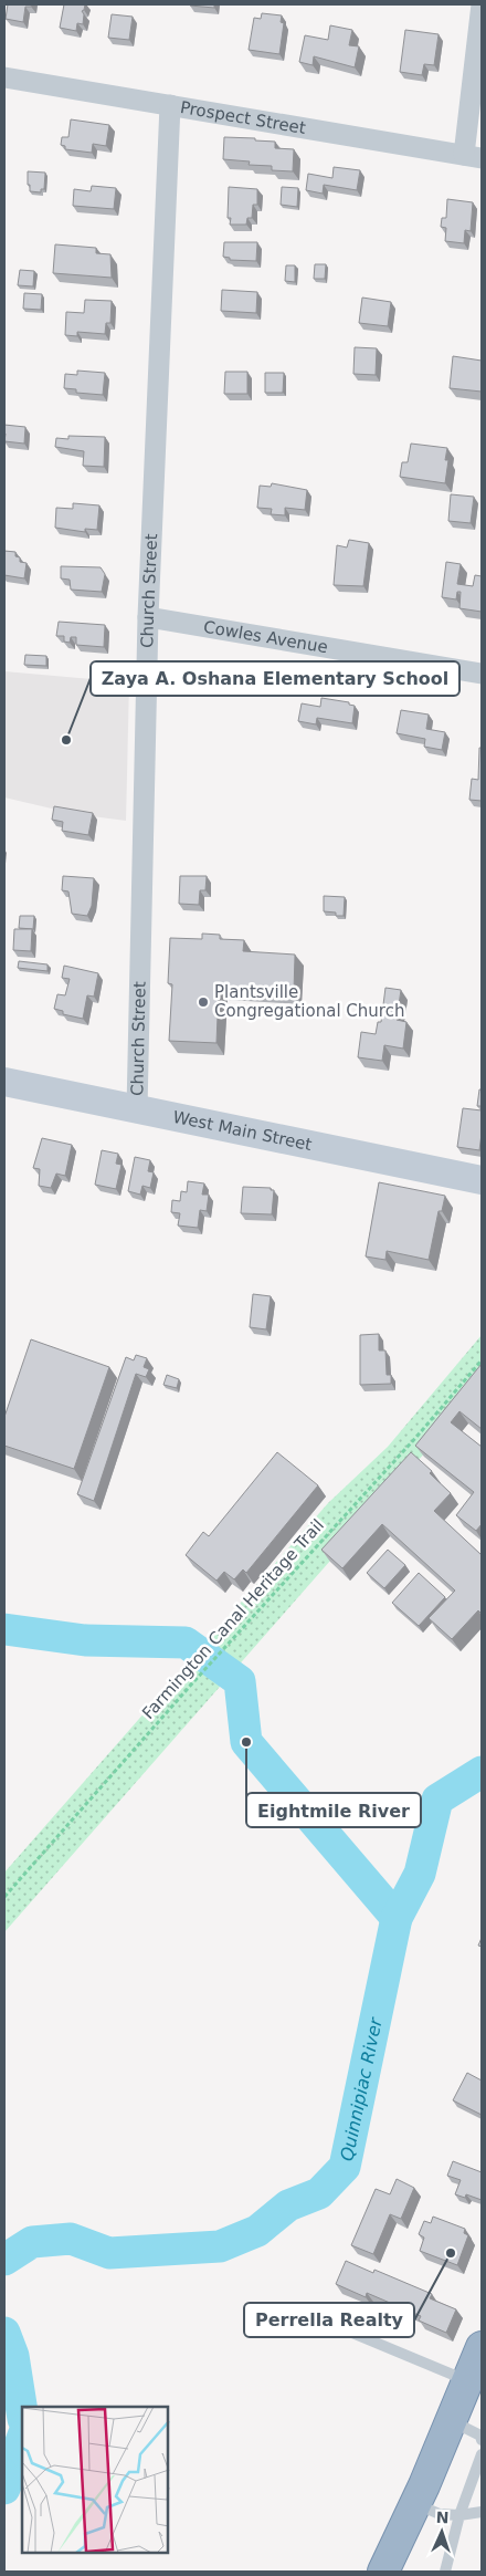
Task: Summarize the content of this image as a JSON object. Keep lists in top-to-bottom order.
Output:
{
  "streets": {
    "main road": ["West Main Street"],
    "street": ["Prospect Street", "Church Street", "Cowles Avenue"],
    "path": ["Farmington Canal Heritage Trail"]
  },
  "crossings": [
    ["Prospect Street", "Church Street"],
    ["Church Street", "Cowles Avenue"],
    ["Church Street", "West Main Street"]
  ],
  "water": ["Quinnipiac River"],
  "places": [
    "Zaya A. Oshana Elementary School",
    "Plantsville Congregational Church",
    "Eightmile River",
    "Perrella Realty"
  ],
  "north": "top"
}
